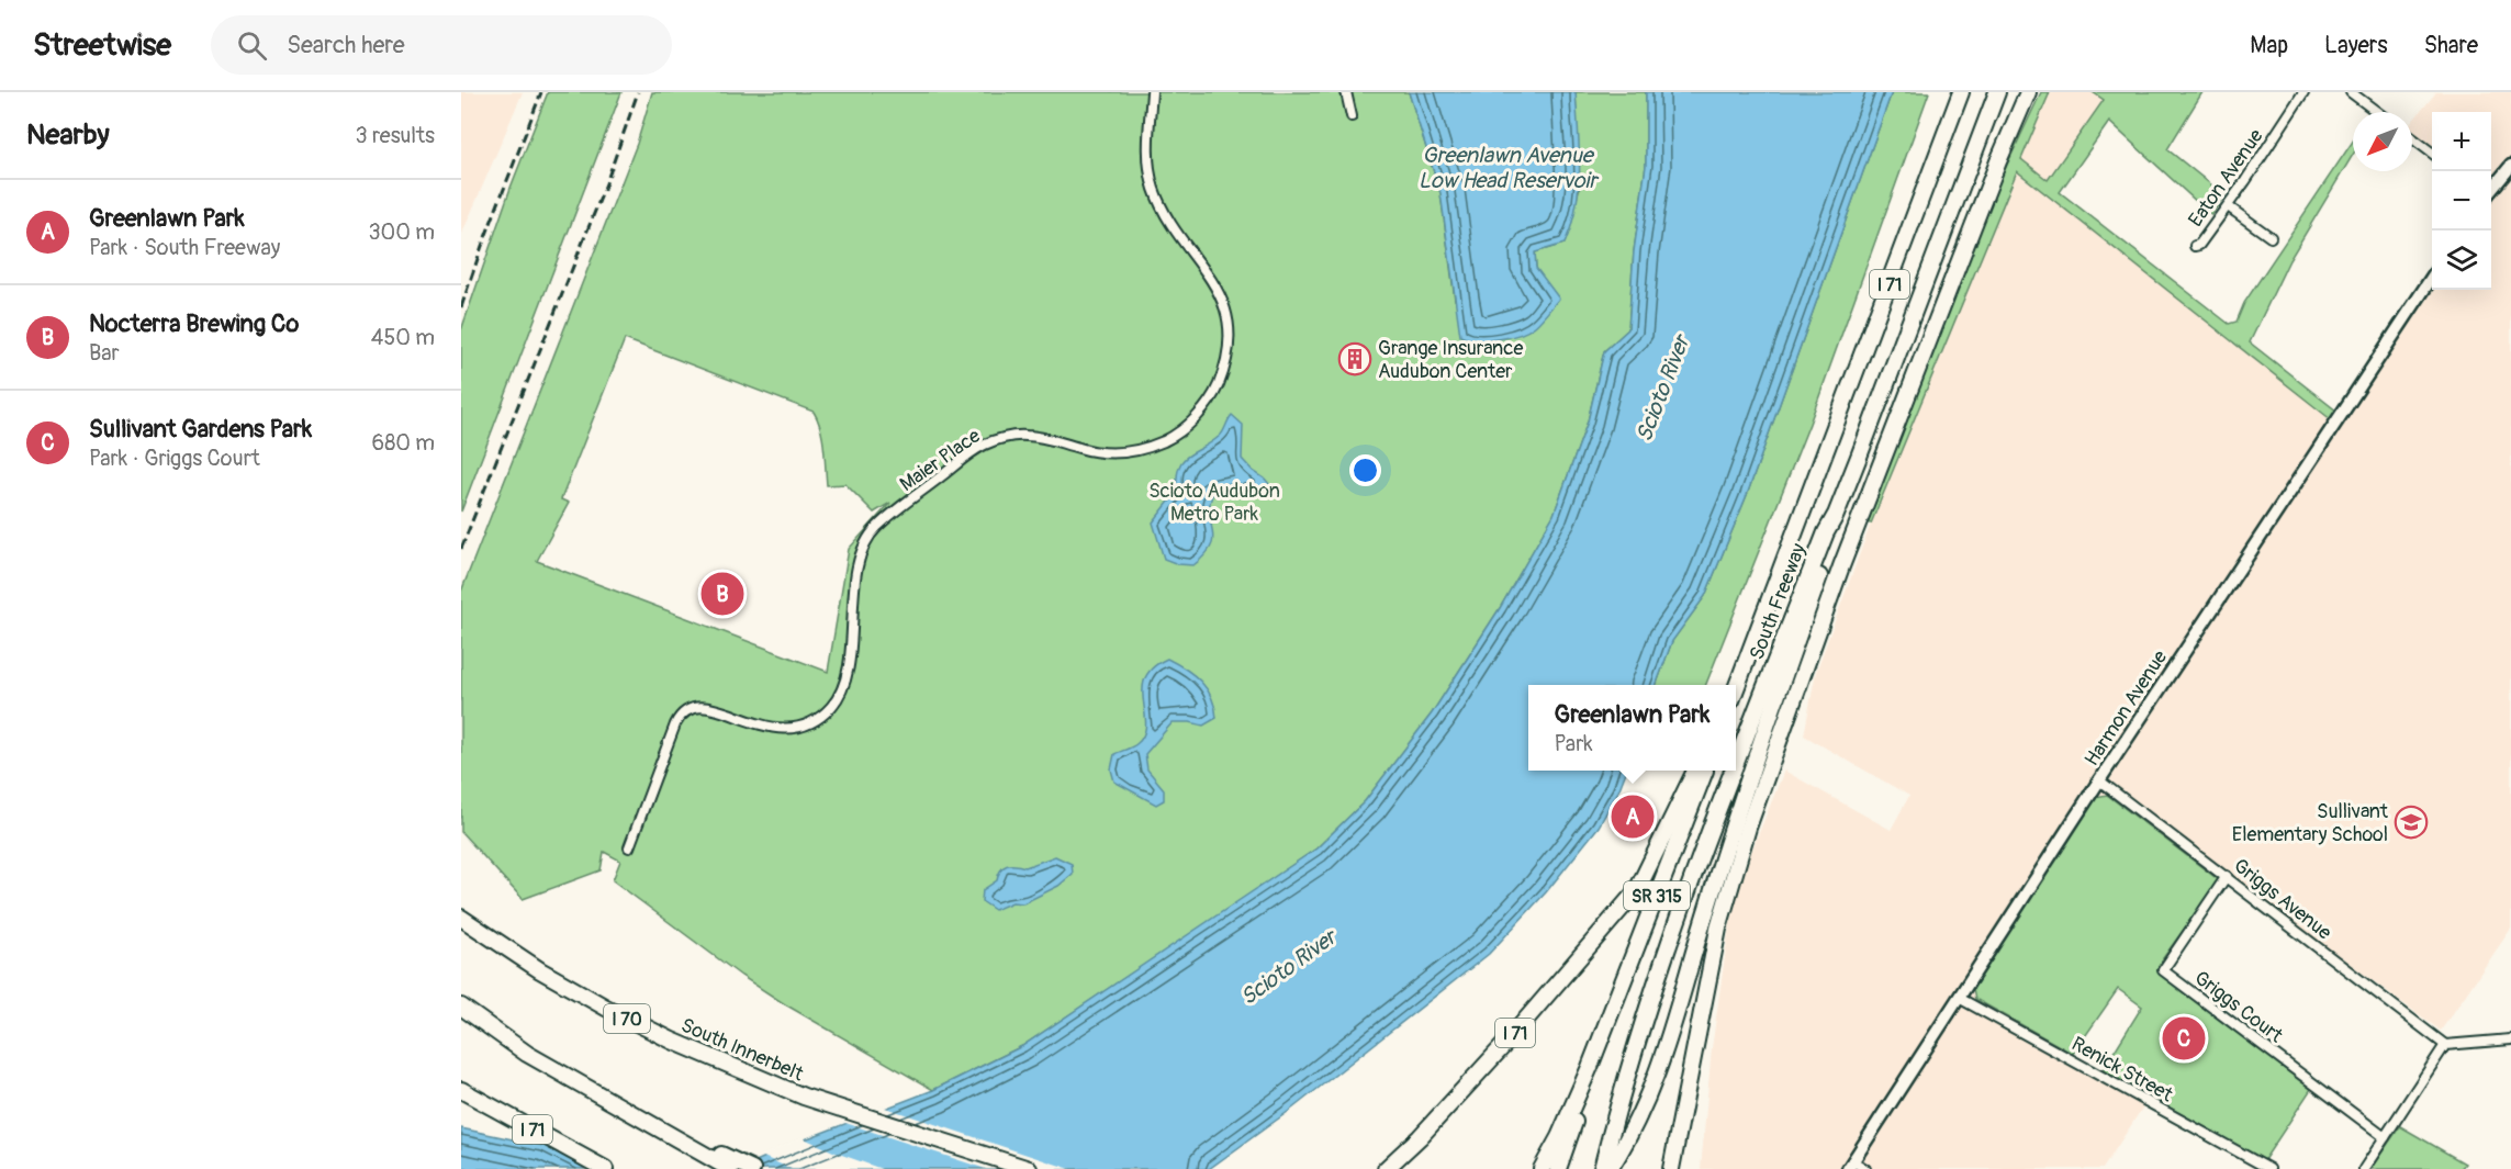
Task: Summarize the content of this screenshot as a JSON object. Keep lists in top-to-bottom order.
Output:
{
  "streets": {
    "highway": [
      "I 71",
      "South Freeway",
      "SR 315",
      "I 70",
      "South Innerbelt"
    ],
    "main road": ["Harmon Avenue"],
    "street": [
      "Eaton Avenue",
      "Maier Place",
      "Griggs Avenue",
      "Griggs Court",
      "Renick Street"
    ]
  },
  "crossings": [
    ["I 71", "South Freeway"],
    ["Harmon Avenue", "Griggs Avenue"],
    ["Harmon Avenue", "Renick Street"],
    ["Griggs Avenue", "Griggs Court"]
  ],
  "water": ["Greenlawn Avenue Low Head Reservoir", "Scioto River"],
  "parks": ["Scioto Audubon Metro Park"],
  "places": {
    "building": ["Grange Insurance Audubon Center"],
    "school or university": ["Sullivant Elementary School"]
  },
  "north": "bottom left",
  "page": {
    "header": "Streetwise",
    "search": "Search here",
    "nav": ["Map", "Layers", "Share"],
    "heading": ["Nearby", "3 results"],
    "map_buttons": ["+", "−"],
    "list": [
      {
        "mark": "A",
        "name": "Greenlawn Park",
        "note": "Park · South Freeway",
        "value": "300 m"
      },
      {
        "mark": "B",
        "name": "Nocterra Brewing Co",
        "note": "Bar",
        "value": "450 m"
      },
      {
        "mark": "C",
        "name": "Sullivant Gardens Park",
        "note": "Park · Griggs Court",
        "value": "680 m"
      }
    ],
    "pins": ["B", "A", "C"],
    "popup": ["Greenlawn Park", "Park"]
  }
}
